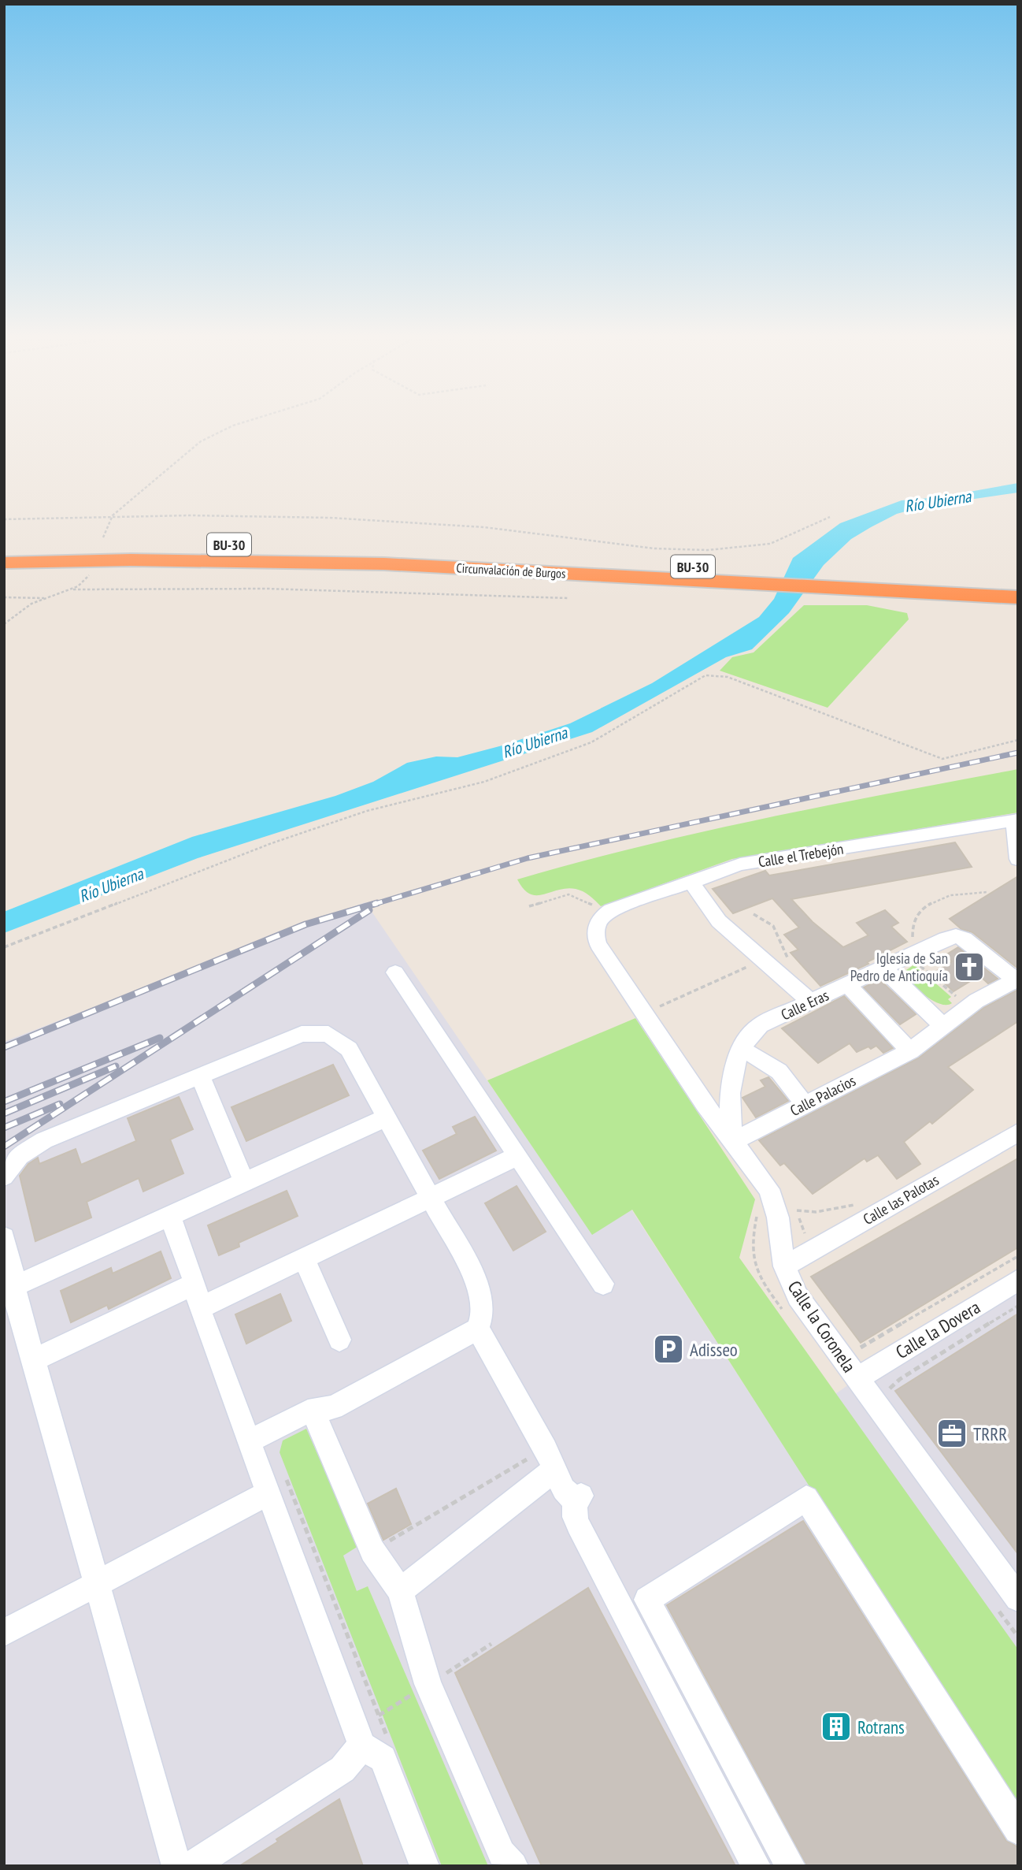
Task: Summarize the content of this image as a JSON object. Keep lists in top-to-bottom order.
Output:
{
  "streets": {
    "highway": ["BU-30", "Circunvalación de Burgos"],
    "street": [
      "Calle el Trebejón",
      "Calle Eras",
      "Calle Palacios",
      "Calle las Palotas",
      "Calle la Coronela",
      "Calle la Dovera"
    ]
  },
  "crossings": [
    ["Calle el Trebejón", "Calle la Coronela"],
    ["Calle Eras", "Calle Palacios"],
    ["Calle Eras", "Calle la Coronela"],
    ["Calle Palacios", "Calle la Coronela"],
    ["Calle las Palotas", "Calle la Coronela"],
    ["Calle la Coronela", "Calle la Dovera"]
  ],
  "water": ["Río Ubierna"],
  "places": {
    "church": ["Iglesia de San Pedro de Antioquía"],
    "parking": ["Adisseo"],
    "office": ["TRRR"],
    "building": ["Rotrans"]
  }
}
